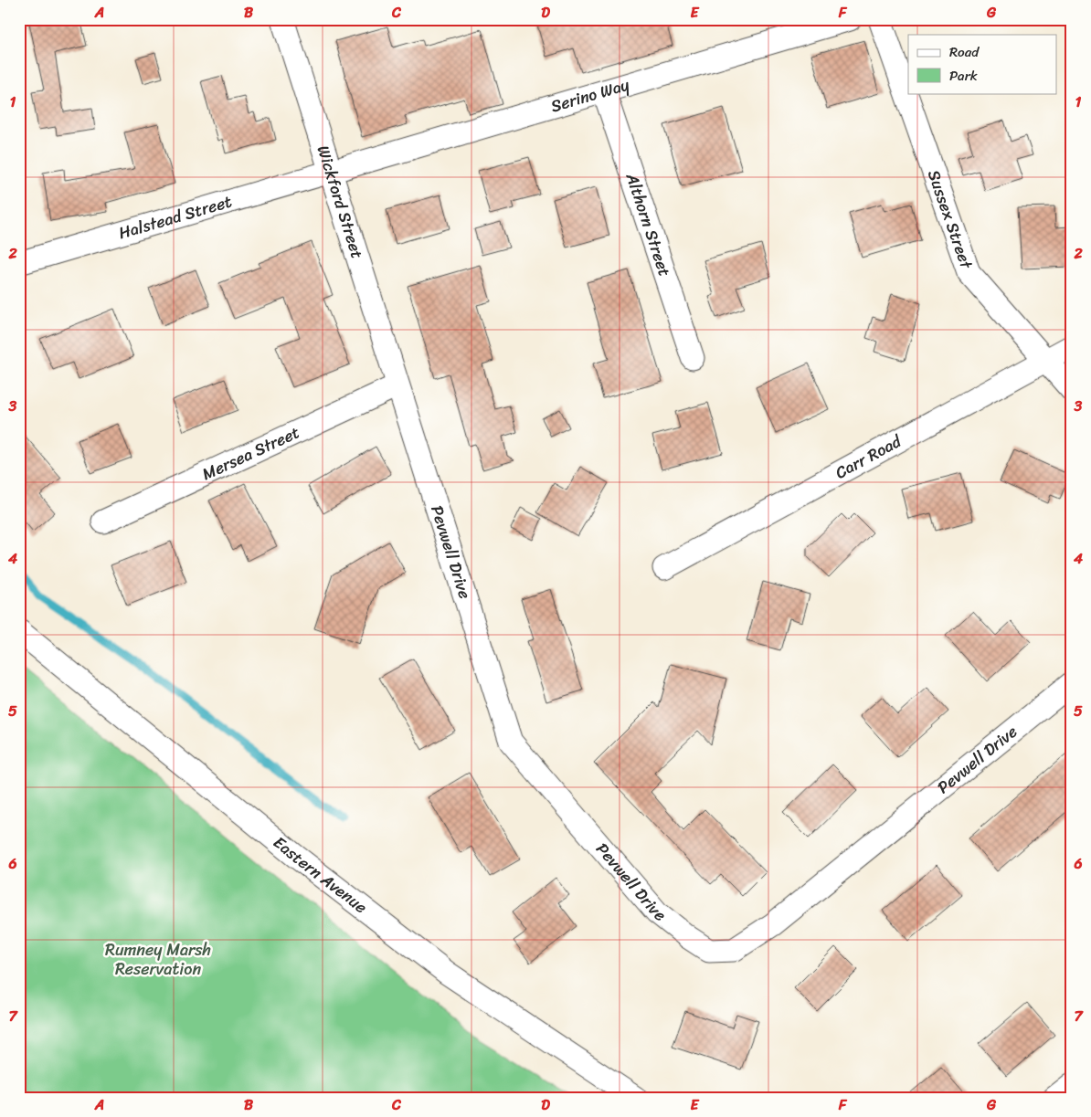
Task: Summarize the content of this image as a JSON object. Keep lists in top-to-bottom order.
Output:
{
  "streets": {
    "street": [
      "Serino Way",
      "Wickford Street",
      "Halstead Street",
      "Sussex Street",
      "Althorn Street",
      "Mersea Street",
      "Carr Road",
      "Pevwell Drive",
      "Eastern Avenue"
    ]
  },
  "crossings": [
    ["Serino Way", "Wickford Street"],
    ["Serino Way", "Halstead Street"],
    ["Serino Way", "Althorn Street"],
    ["Wickford Street", "Halstead Street"],
    ["Wickford Street", "Mersea Street"],
    ["Wickford Street", "Pevwell Drive"],
    ["Sussex Street", "Carr Road"],
    ["Mersea Street", "Pevwell Drive"]
  ],
  "parks": ["Rumney Marsh Reservation"],
  "legend": ["Road", "Park"],
  "grid": {
    "columns": [
      "A",
      "B",
      "C",
      "D",
      "E",
      "F",
      "G"
    ],
    "rows": [
      "1",
      "2",
      "3",
      "4",
      "5",
      "6",
      "7"
    ]
  }
}
